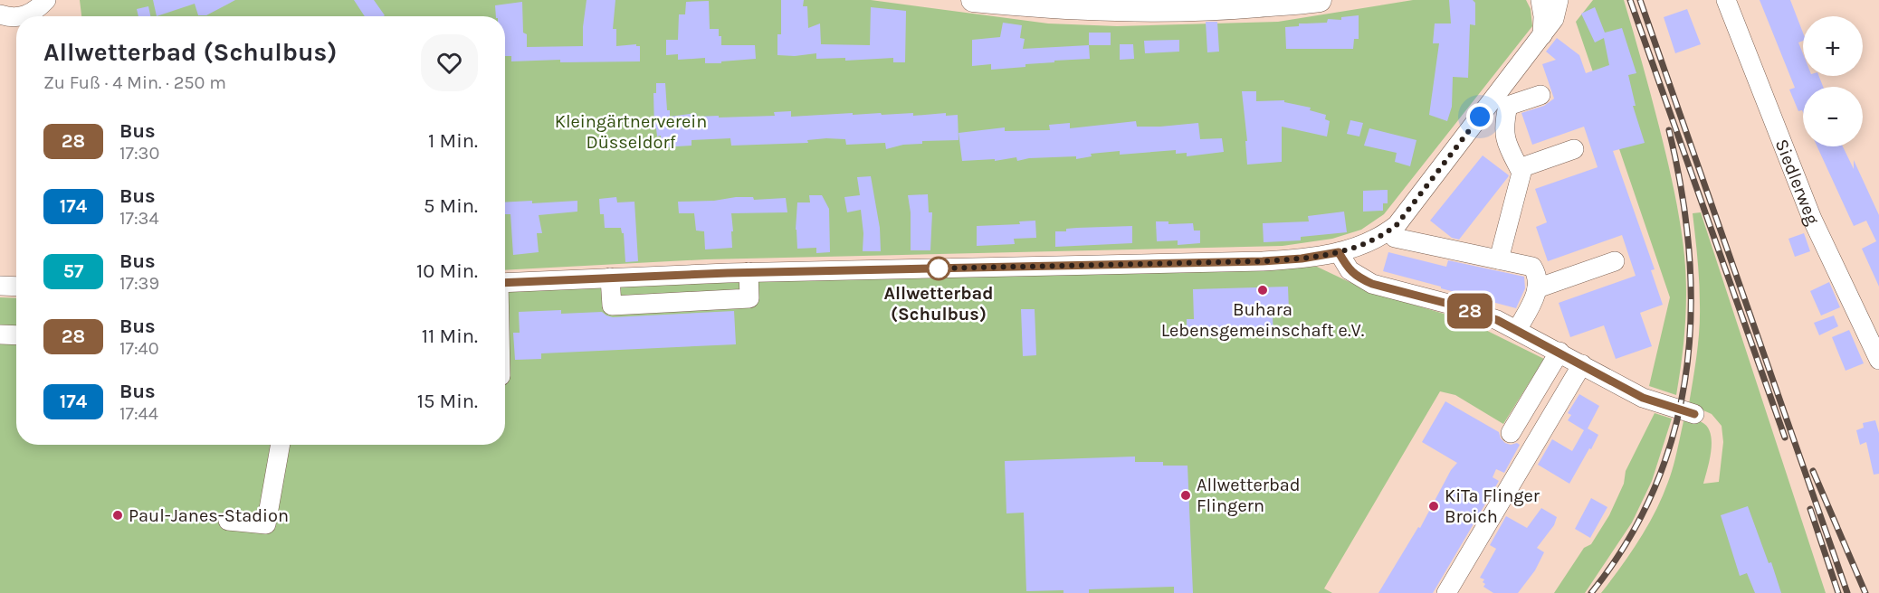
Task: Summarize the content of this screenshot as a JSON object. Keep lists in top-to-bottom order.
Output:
{
  "streets": {
    "street": ["Siedlerweg"]
  },
  "parks": ["Kleingärtnerverein Düsseldorf"],
  "places": [
    "Allwetterbad (Schulbus)",
    "Buhara Lebensgemeinschaft e.V.",
    "Allwetterbad Flingern",
    "KiTa Flinger Broich",
    "Paul-Janes-Stadion"
  ],
  "lines": ["bus line 28"],
  "page": {
    "on_map": "28",
    "map_buttons": ["+", "−"],
    "heading": ["Allwetterbad (Schulbus)", "Zu Fuß · 4 Min. · 250 m"],
    "list": [
      {
        "mark": "28",
        "name": "Bus",
        "note": "17:30",
        "value": "1 Min."
      },
      {
        "mark": "174",
        "name": "Bus",
        "note": "17:34",
        "value": "5 Min."
      },
      {
        "mark": "57",
        "name": "Bus",
        "note": "17:39",
        "value": "10 Min."
      },
      {
        "mark": "28",
        "name": "Bus",
        "note": "17:40",
        "value": "11 Min."
      },
      {
        "mark": "174",
        "name": "Bus",
        "note": "17:44",
        "value": "15 Min."
      }
    ]
  }
}
